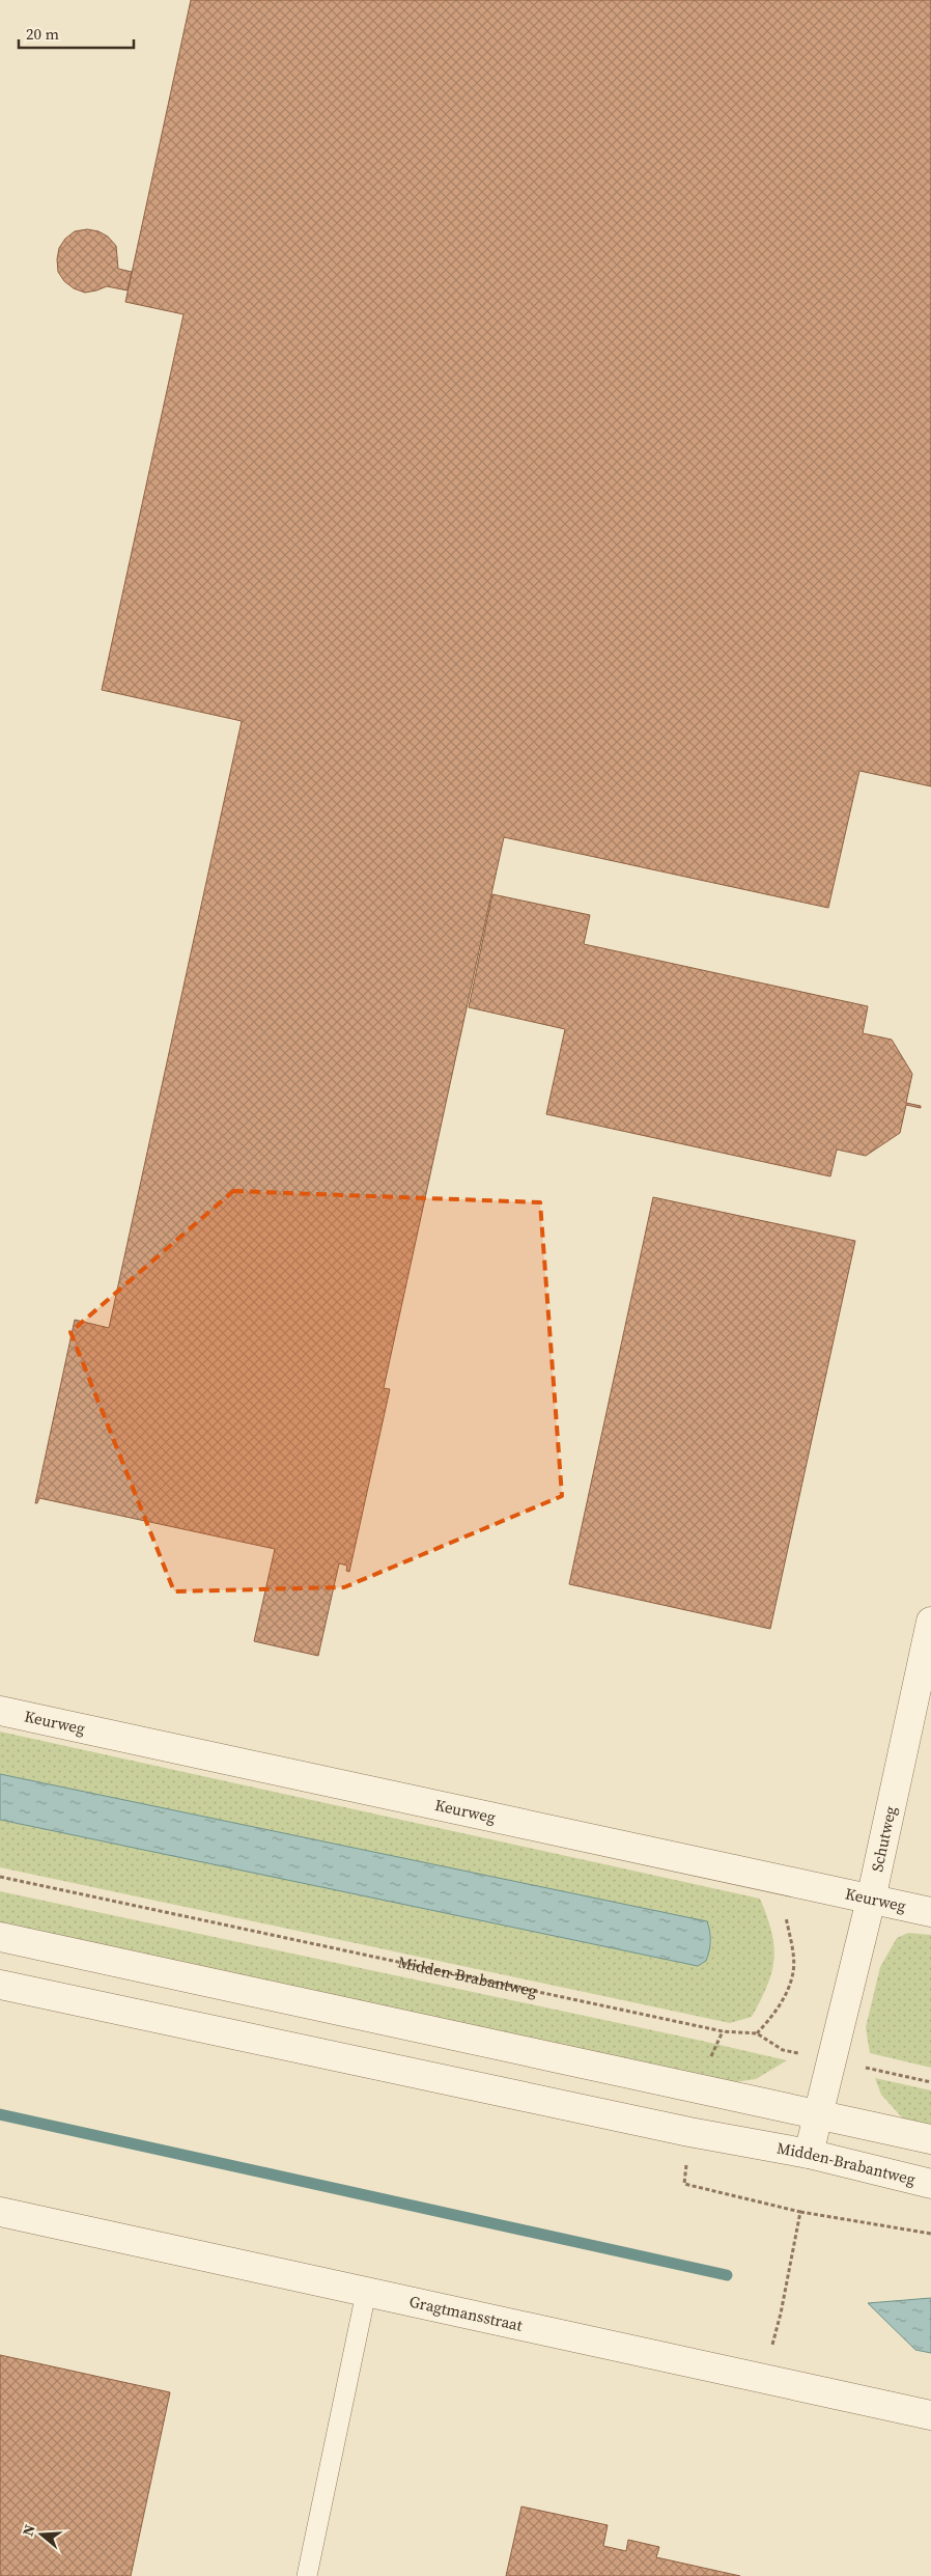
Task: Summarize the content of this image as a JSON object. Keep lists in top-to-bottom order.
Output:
{
  "streets": {
    "street": [
      "Keurweg",
      "Schutweg",
      "Midden-Brabantweg",
      "Gragtmansstraat"
    ]
  },
  "crossings": [
    ["Keurweg", "Schutweg"],
    ["Schutweg", "Midden-Brabantweg"]
  ],
  "scale_bar": "20 m",
  "north": "left"
}
